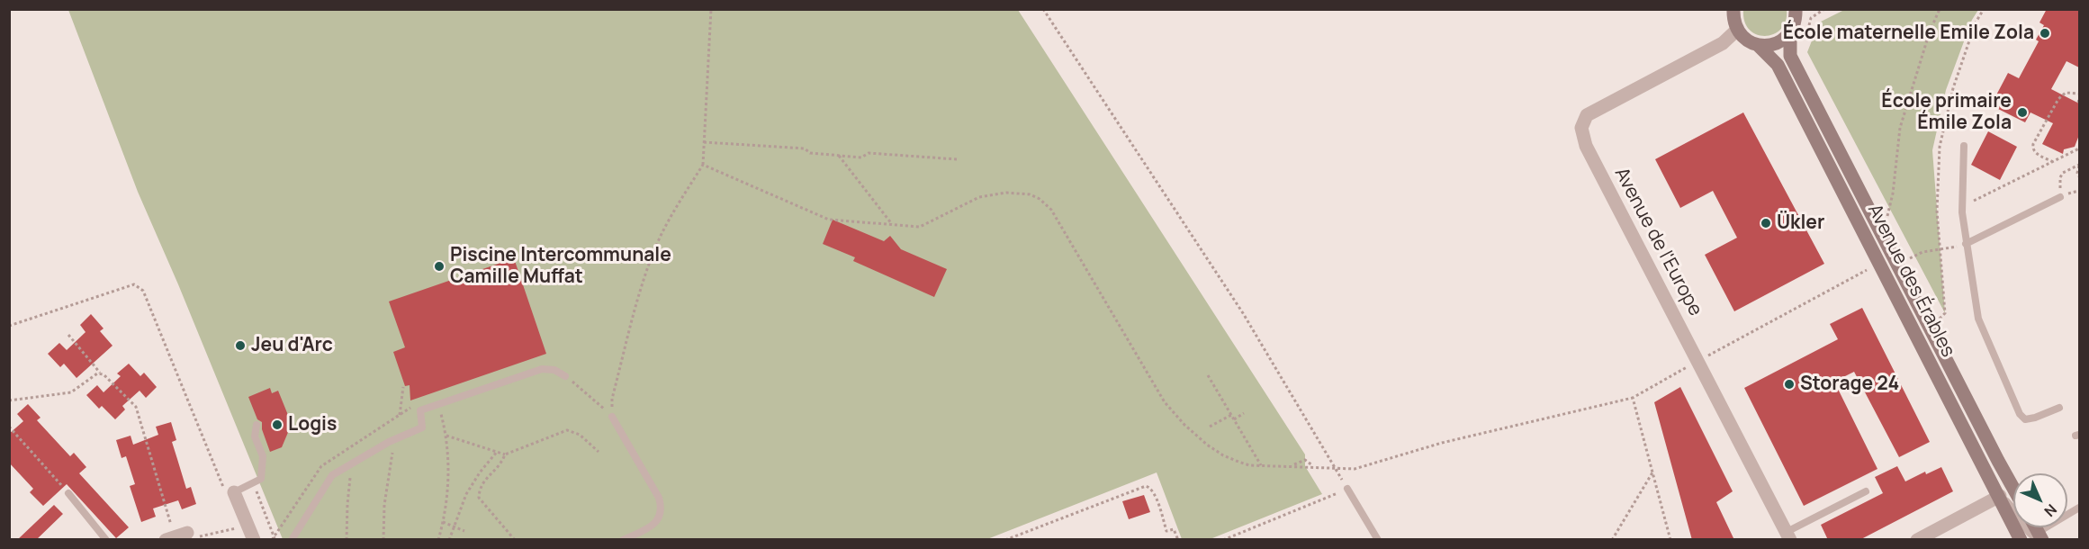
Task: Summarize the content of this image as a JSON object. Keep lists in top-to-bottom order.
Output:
{
  "streets": {
    "main road": ["Avenue des Érables"],
    "street": ["Avenue de l'Europe"]
  },
  "crossings": [
    ["Avenue de l'Europe", "Avenue des Érables"]
  ],
  "places": [
    "École maternelle Emile Zola",
    "École primaire Émile Zola",
    "Ükler",
    "Piscine Intercommunale Camille Muffat",
    "Jeu d'Arc",
    "Storage 24",
    "Logis"
  ],
  "north": "bottom right"
}
